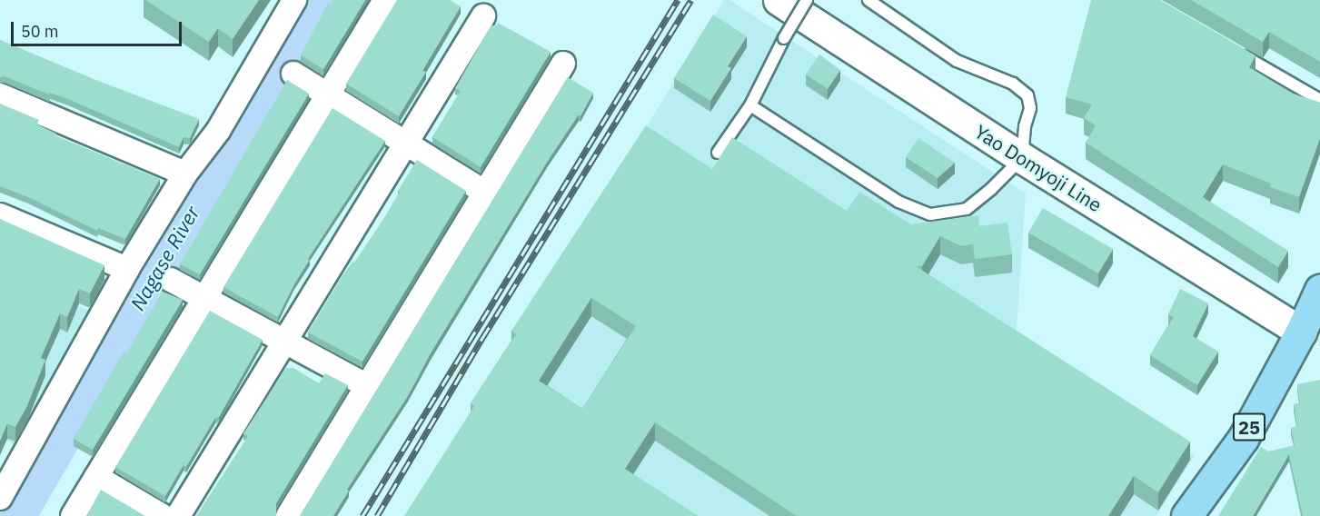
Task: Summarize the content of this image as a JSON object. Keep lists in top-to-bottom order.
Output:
{
  "streets": {
    "highway": ["25"],
    "main road": ["Yao Domyoji Line"]
  },
  "crossings": [
    ["Yao Domyoji Line", "25"]
  ],
  "water": ["Nagase River"],
  "scale_bar": "50 m"
}
